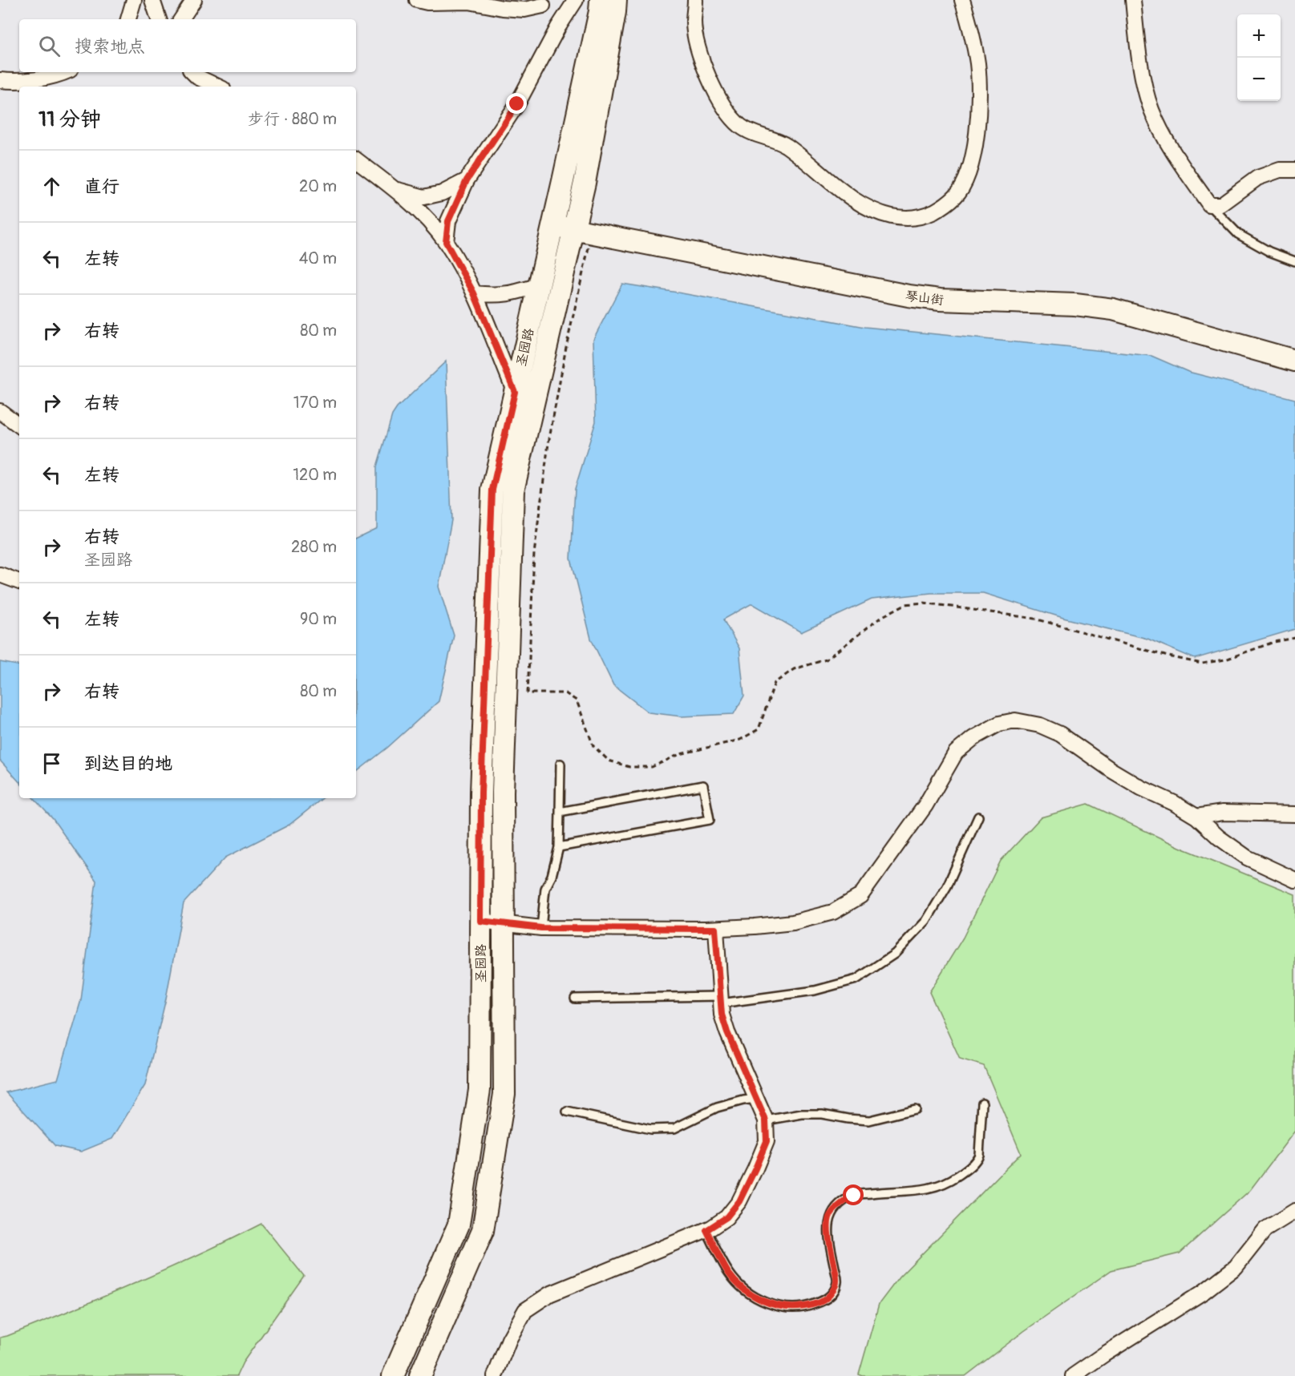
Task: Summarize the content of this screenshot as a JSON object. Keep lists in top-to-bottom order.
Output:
{
  "streets": {
    "street": ["琴山街", "圣园路"]
  },
  "crossings": [
    ["琴山街", "圣园路"]
  ],
  "page": {
    "map_buttons": ["+", "−"],
    "search": "搜索地点",
    "heading": ["11 分钟", "步行 · 880 m"],
    "list": [
      ["直行", "20 m"],
      ["左转", "40 m"],
      ["右转", "80 m"],
      ["右转", "170 m"],
      ["左转", "120 m"],
      ["右转", "圣园路", "280 m"],
      ["左转", "90 m"],
      ["右转", "80 m"],
      "到达目的地"
    ]
  }
}
